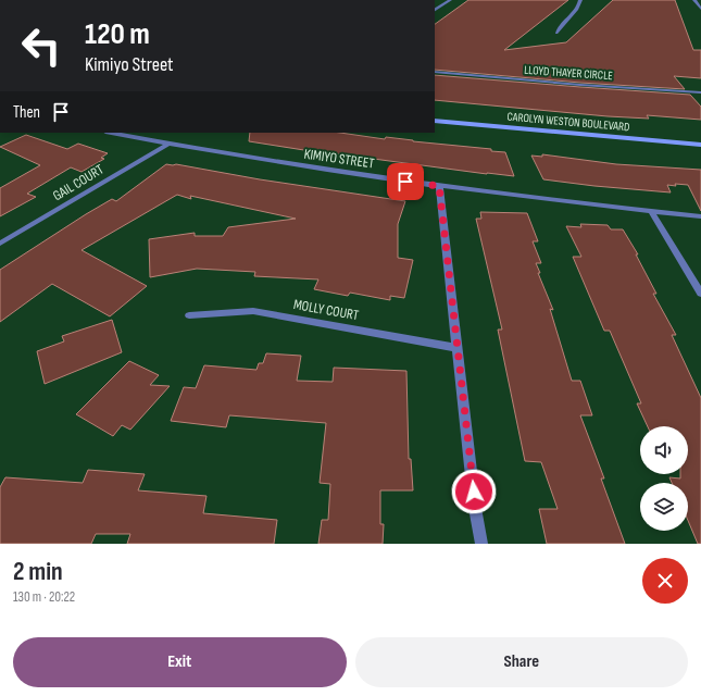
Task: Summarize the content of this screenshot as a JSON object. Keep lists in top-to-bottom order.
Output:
{
  "streets": {
    "street": [
      "LLOYD THAYER CIRCLE",
      "CAROLYN WESTON BOULEVARD",
      "KIMIYO STREET",
      "GAIL COURT",
      "MOLLY COURT"
    ]
  },
  "crossings": [
    ["KIMIYO STREET", "GAIL COURT"]
  ],
  "page": {
    "turn": ["120 m", "Kimiyo Street"],
    "then": "Then",
    "heading": ["2 min", "130 m · 20:22"],
    "buttons": ["Exit", "Share"]
  }
}
